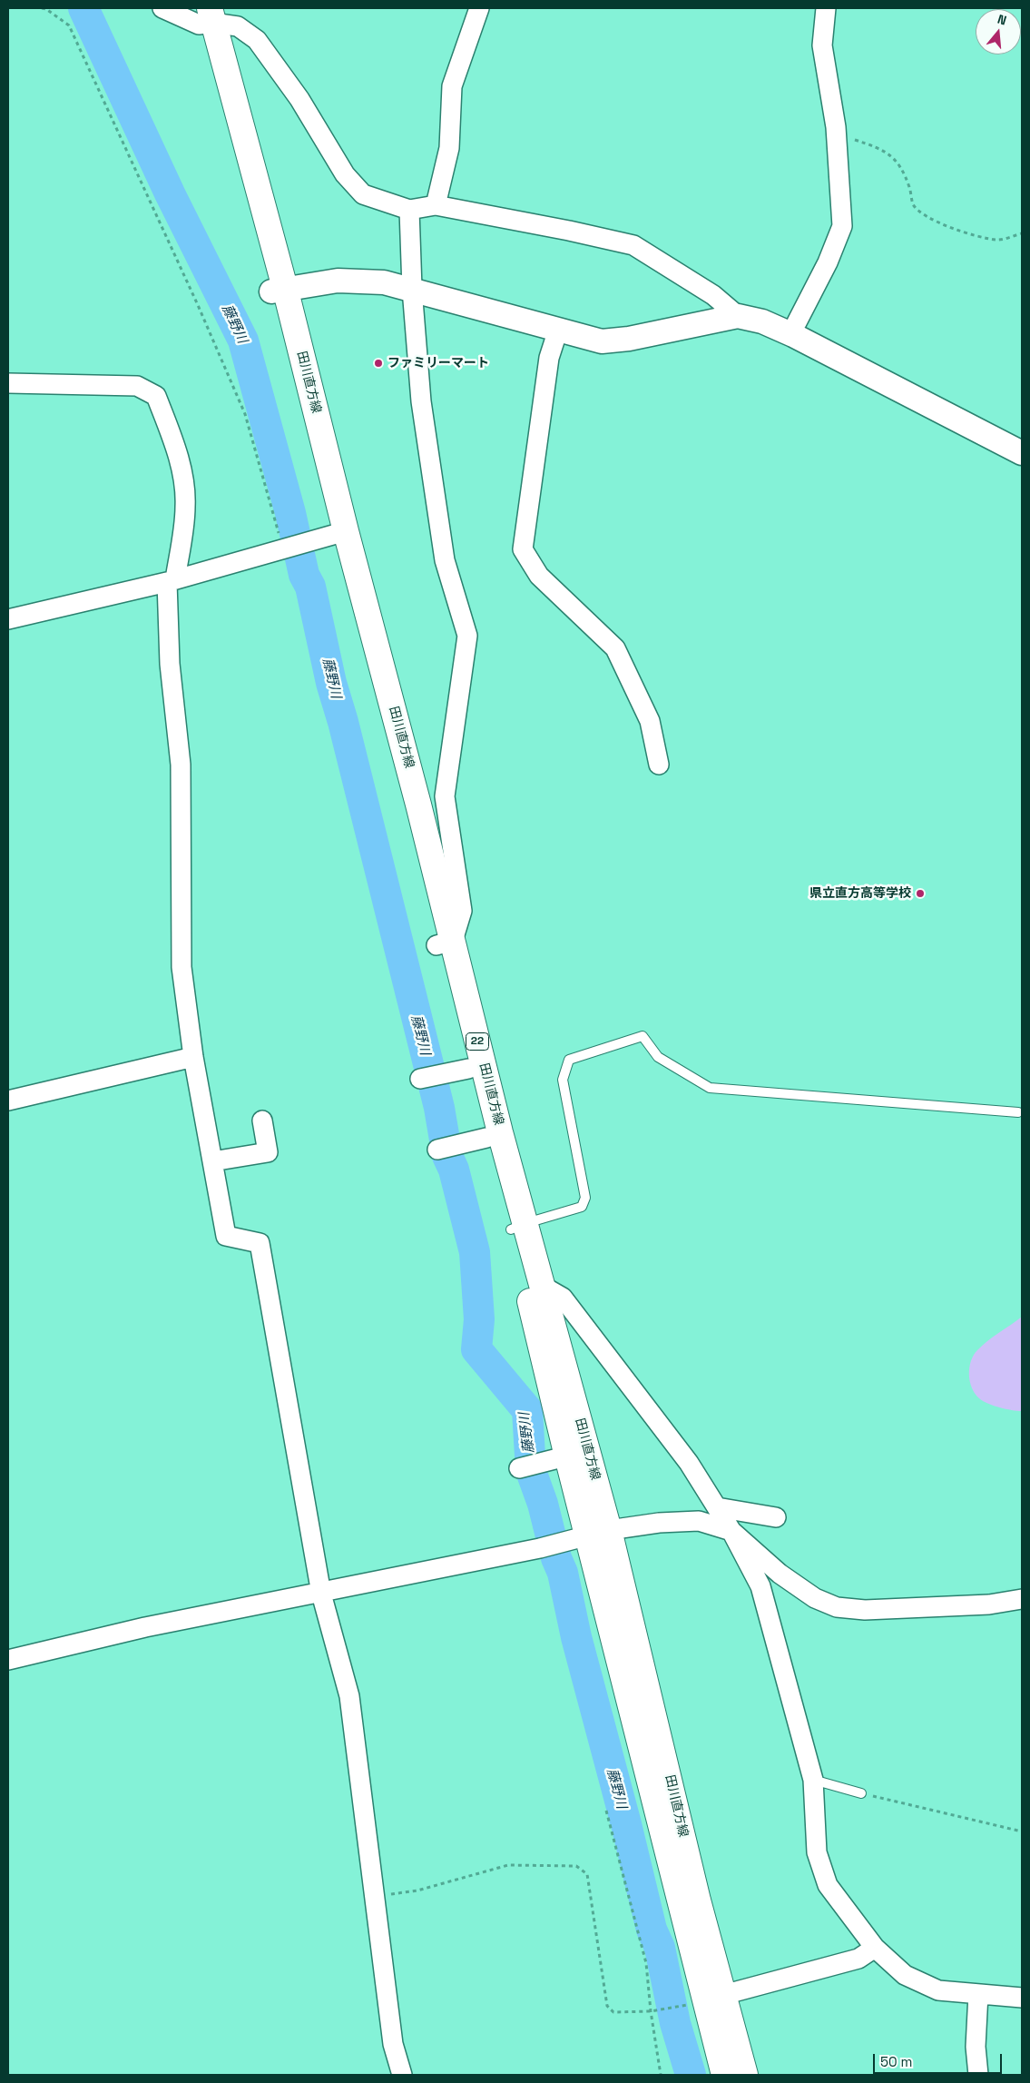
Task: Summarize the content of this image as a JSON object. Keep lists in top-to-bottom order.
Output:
{
  "streets": {
    "main road": ["田川直方線", "22"]
  },
  "water": ["藤野川"],
  "places": ["ファミリーマート", "県立直方高等学校"],
  "scale_bar": "50 m",
  "north": "top"
}
